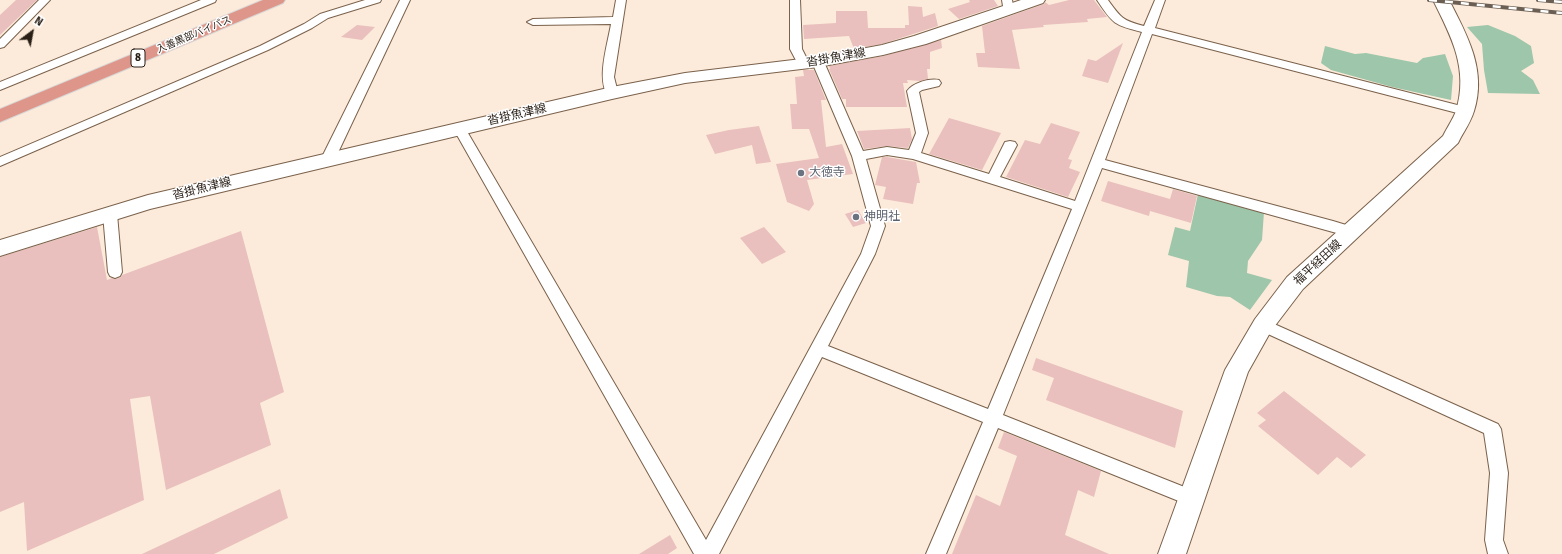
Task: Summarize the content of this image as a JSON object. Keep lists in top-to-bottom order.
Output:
{
  "streets": {
    "highway": ["入善黒部バイパス", "8"],
    "main road": ["沓掛魚津線", "福平経田線"]
  },
  "places": ["大徳寺", "神明社"],
  "north": "top right"
}
